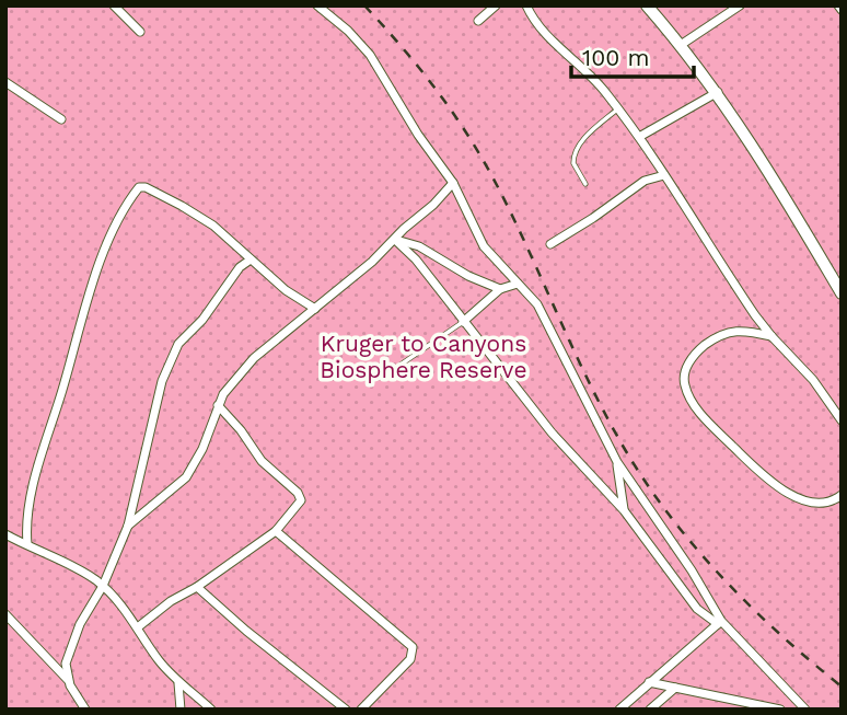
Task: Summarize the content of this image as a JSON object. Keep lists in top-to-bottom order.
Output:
{
  "parks": ["Kruger to Canyons Biosphere Reserve"],
  "scale_bar": "100 m"
}
